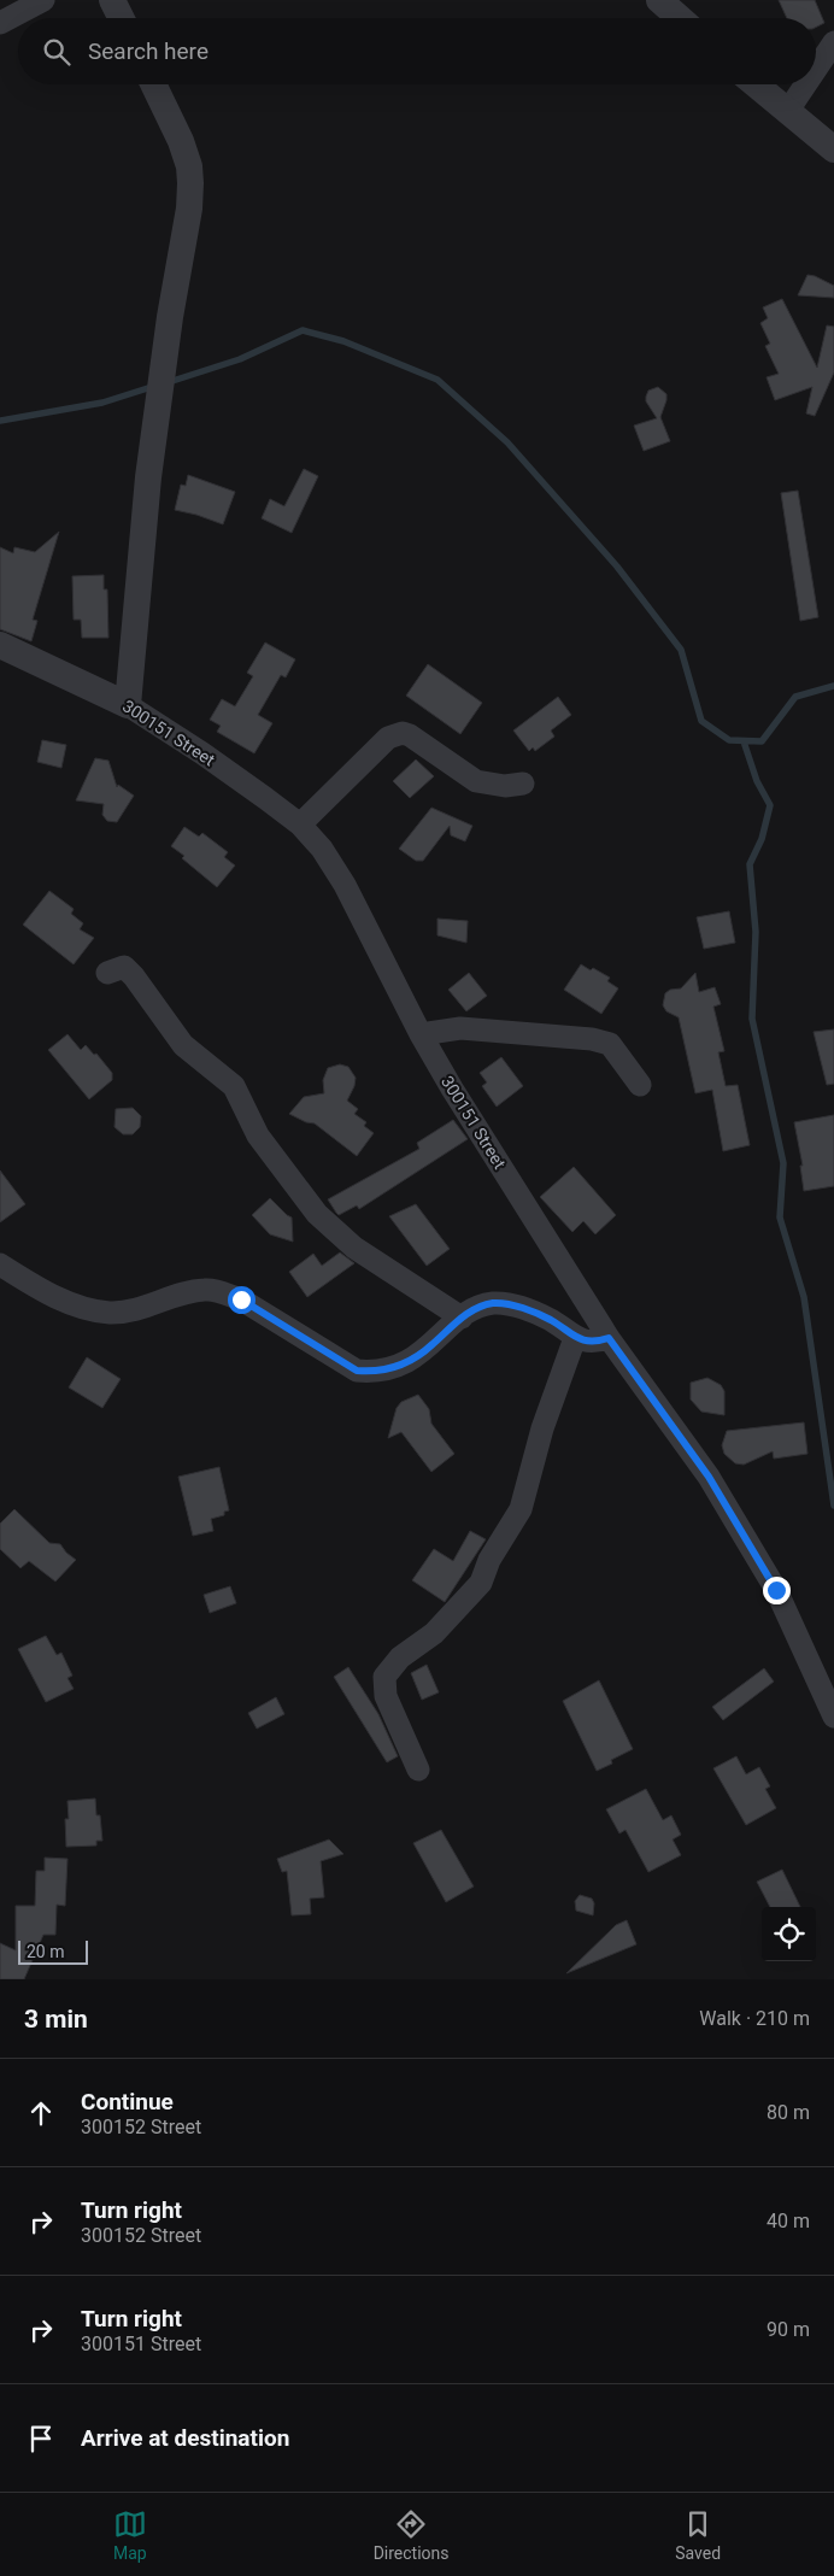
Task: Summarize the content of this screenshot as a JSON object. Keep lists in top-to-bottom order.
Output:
{
  "streets": {
    "street": ["300151 Street"]
  },
  "scale_bar": "20 m",
  "page": {
    "search": "Search here",
    "scale": "20 m",
    "heading": ["3 min", "Walk · 210 m"],
    "list": [
      ["Continue", "300152 Street", "80 m"],
      ["Turn right", "300152 Street", "40 m"],
      ["Turn right", "300151 Street", "90 m"],
      "Arrive at destination"
    ],
    "nav": ["Map", "Directions", "Saved"]
  }
}
